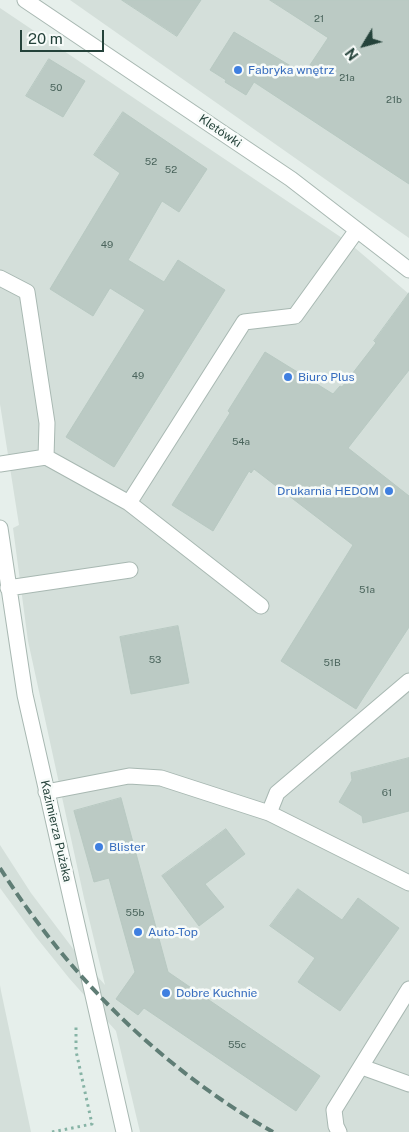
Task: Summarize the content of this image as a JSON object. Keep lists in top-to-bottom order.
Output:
{
  "streets": {
    "street": ["Kletówki", "Kazimierza Pużaka"]
  },
  "places": [
    "Fabryka wnętrz",
    "Biuro Plus",
    "Drukarnia HEDOM",
    "Blister",
    "Auto-Top",
    "Dobre Kuchnie"
  ],
  "house_numbers": [
    "21",
    "21a",
    "50",
    "21b",
    "52",
    "52",
    "49",
    "49",
    "54a",
    "51a",
    "53",
    "51B",
    "61",
    "55b",
    "55c"
  ],
  "scale_bar": "20 m",
  "north": "bottom left"
}
